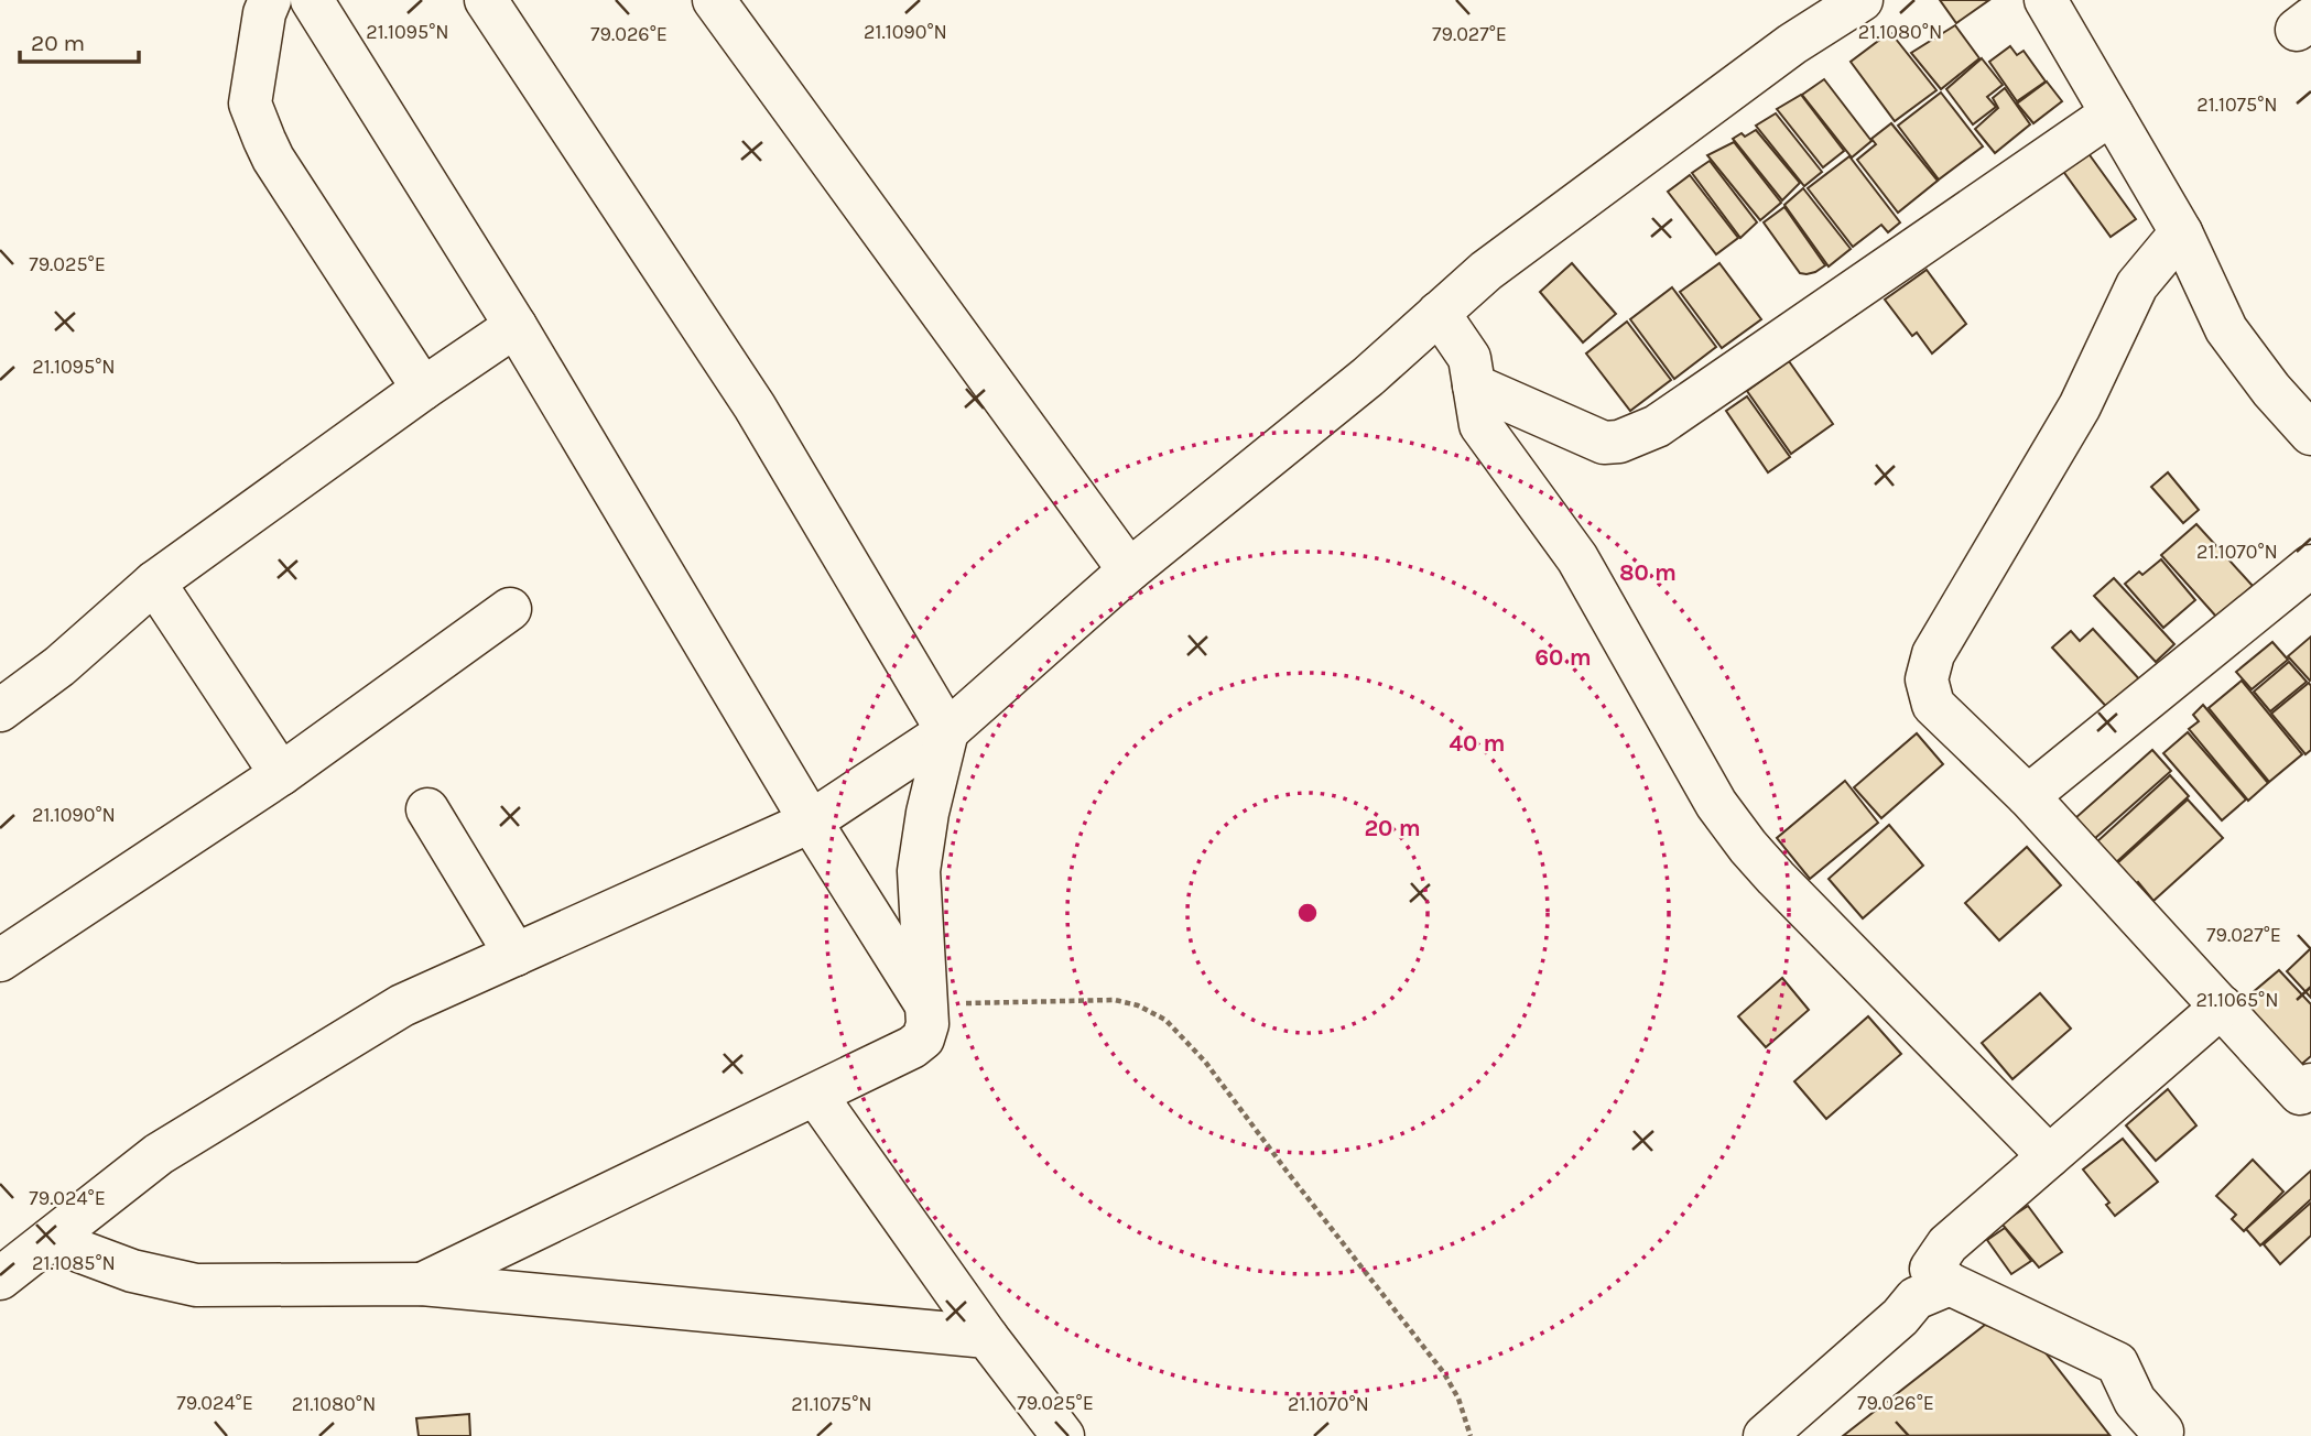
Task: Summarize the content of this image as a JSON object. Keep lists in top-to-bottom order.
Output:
{
  "scale_bar": "20 m",
  "coordinates": [
    "21.1095°N",
    "21.1090°N",
    "21.1080°N",
    "79.027°E",
    "79.026°E",
    "21.1075°N",
    "79.025°E",
    "21.1070°N",
    "21.1065°N",
    "79.024°E",
    "21.1085°N"
  ],
  "rings": [
    "80 m",
    "60 m",
    "40 m",
    "20 m"
  ]
}
